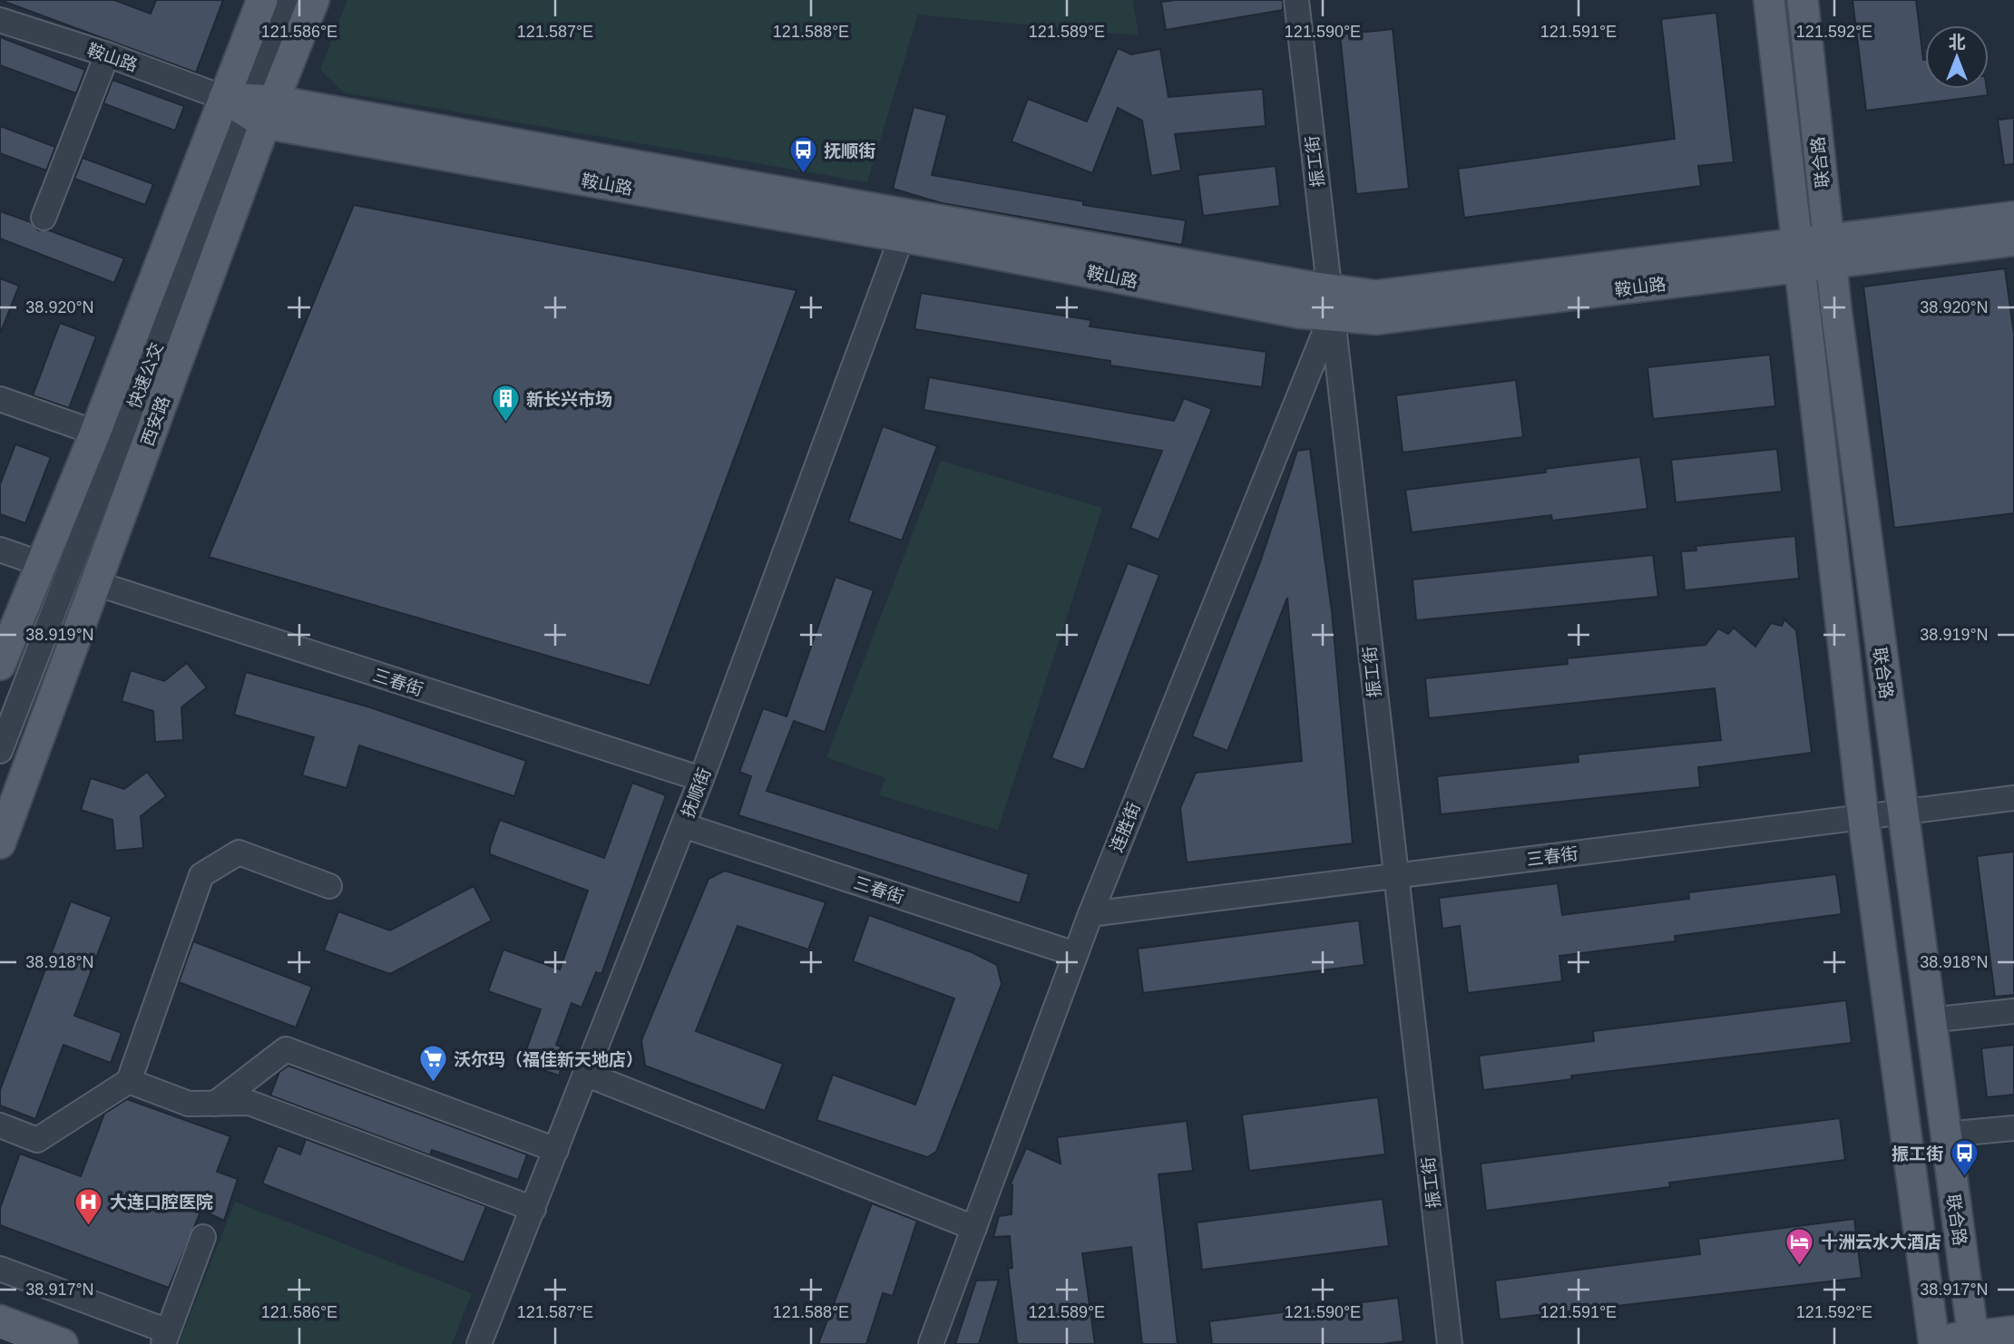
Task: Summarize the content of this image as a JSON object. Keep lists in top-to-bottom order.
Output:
{
  "streets": {
    "main road": ["鞍山路", "联合路", "西安路"],
    "street": [
      "振工街",
      "快速公交",
      "三春街",
      "抚顺街",
      "连胜街"
    ]
  },
  "crossings": [
    ["鞍山路", "振工街"],
    ["鞍山路", "联合路"],
    ["鞍山路", "快速公交"],
    ["鞍山路", "西安路"],
    ["鞍山路", "抚顺街"],
    ["鞍山路", "连胜街"],
    ["振工街", "三春街"],
    ["振工街", "连胜街"],
    ["联合路", "三春街"],
    ["快速公交", "西安路"],
    ["西安路", "三春街"],
    ["三春街", "抚顺街"],
    ["三春街", "连胜街"]
  ],
  "places": {
    "bus stop": ["抚顺街", "振工街"],
    "building": ["新长兴市场"],
    "supermarket": ["沃尔玛（福佳新天地店）"],
    "hospital": ["大连口腔医院"],
    "hotel": ["十洲云水大酒店"]
  },
  "north": "top",
  "coordinates": [
    "121.586°E",
    "121.587°E",
    "121.588°E",
    "121.589°E",
    "121.590°E",
    "121.591°E",
    "121.592°E",
    "38.920°N",
    "38.919°N",
    "38.918°N",
    "38.917°N"
  ]
}
